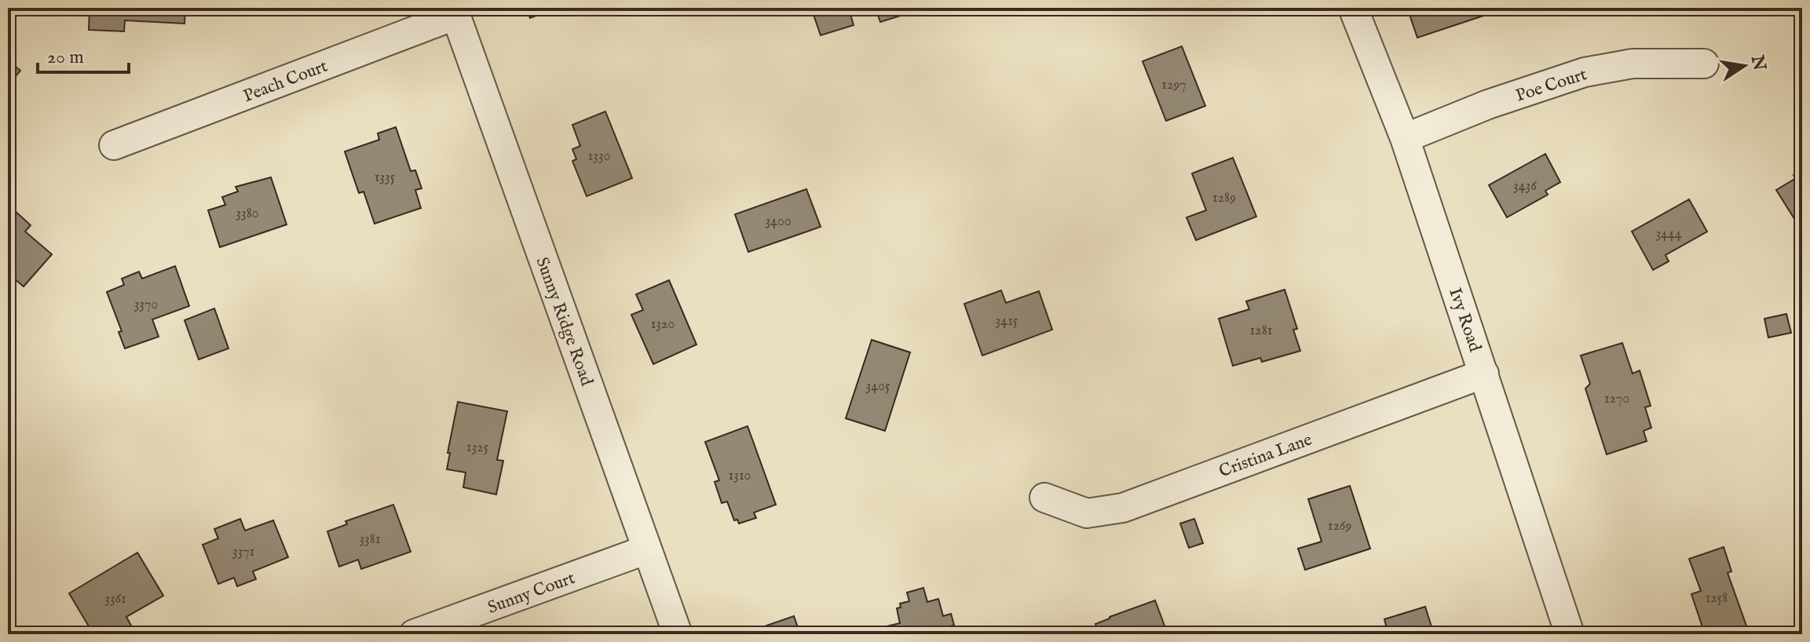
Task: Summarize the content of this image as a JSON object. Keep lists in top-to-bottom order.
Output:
{
  "streets": {
    "street": [
      "Peach Court",
      "Poe Court",
      "Ivy Road",
      "Sunny Ridge Road",
      "Cristina Lane",
      "Sunny Court"
    ]
  },
  "crossings": [
    ["Peach Court", "Sunny Ridge Road"],
    ["Poe Court", "Ivy Road"],
    ["Ivy Road", "Cristina Lane"],
    ["Sunny Ridge Road", "Sunny Court"]
  ],
  "house_numbers": [
    "1297",
    "1330",
    "1335",
    "3436",
    "1289",
    "3380",
    "3400",
    "3444",
    "3370",
    "3415",
    "1320",
    "1281",
    "3405",
    "1270",
    "1325",
    "1310",
    "1269",
    "3381",
    "3371",
    "1258",
    "3361"
  ],
  "scale_bar": "20 m",
  "north": "right"
}
